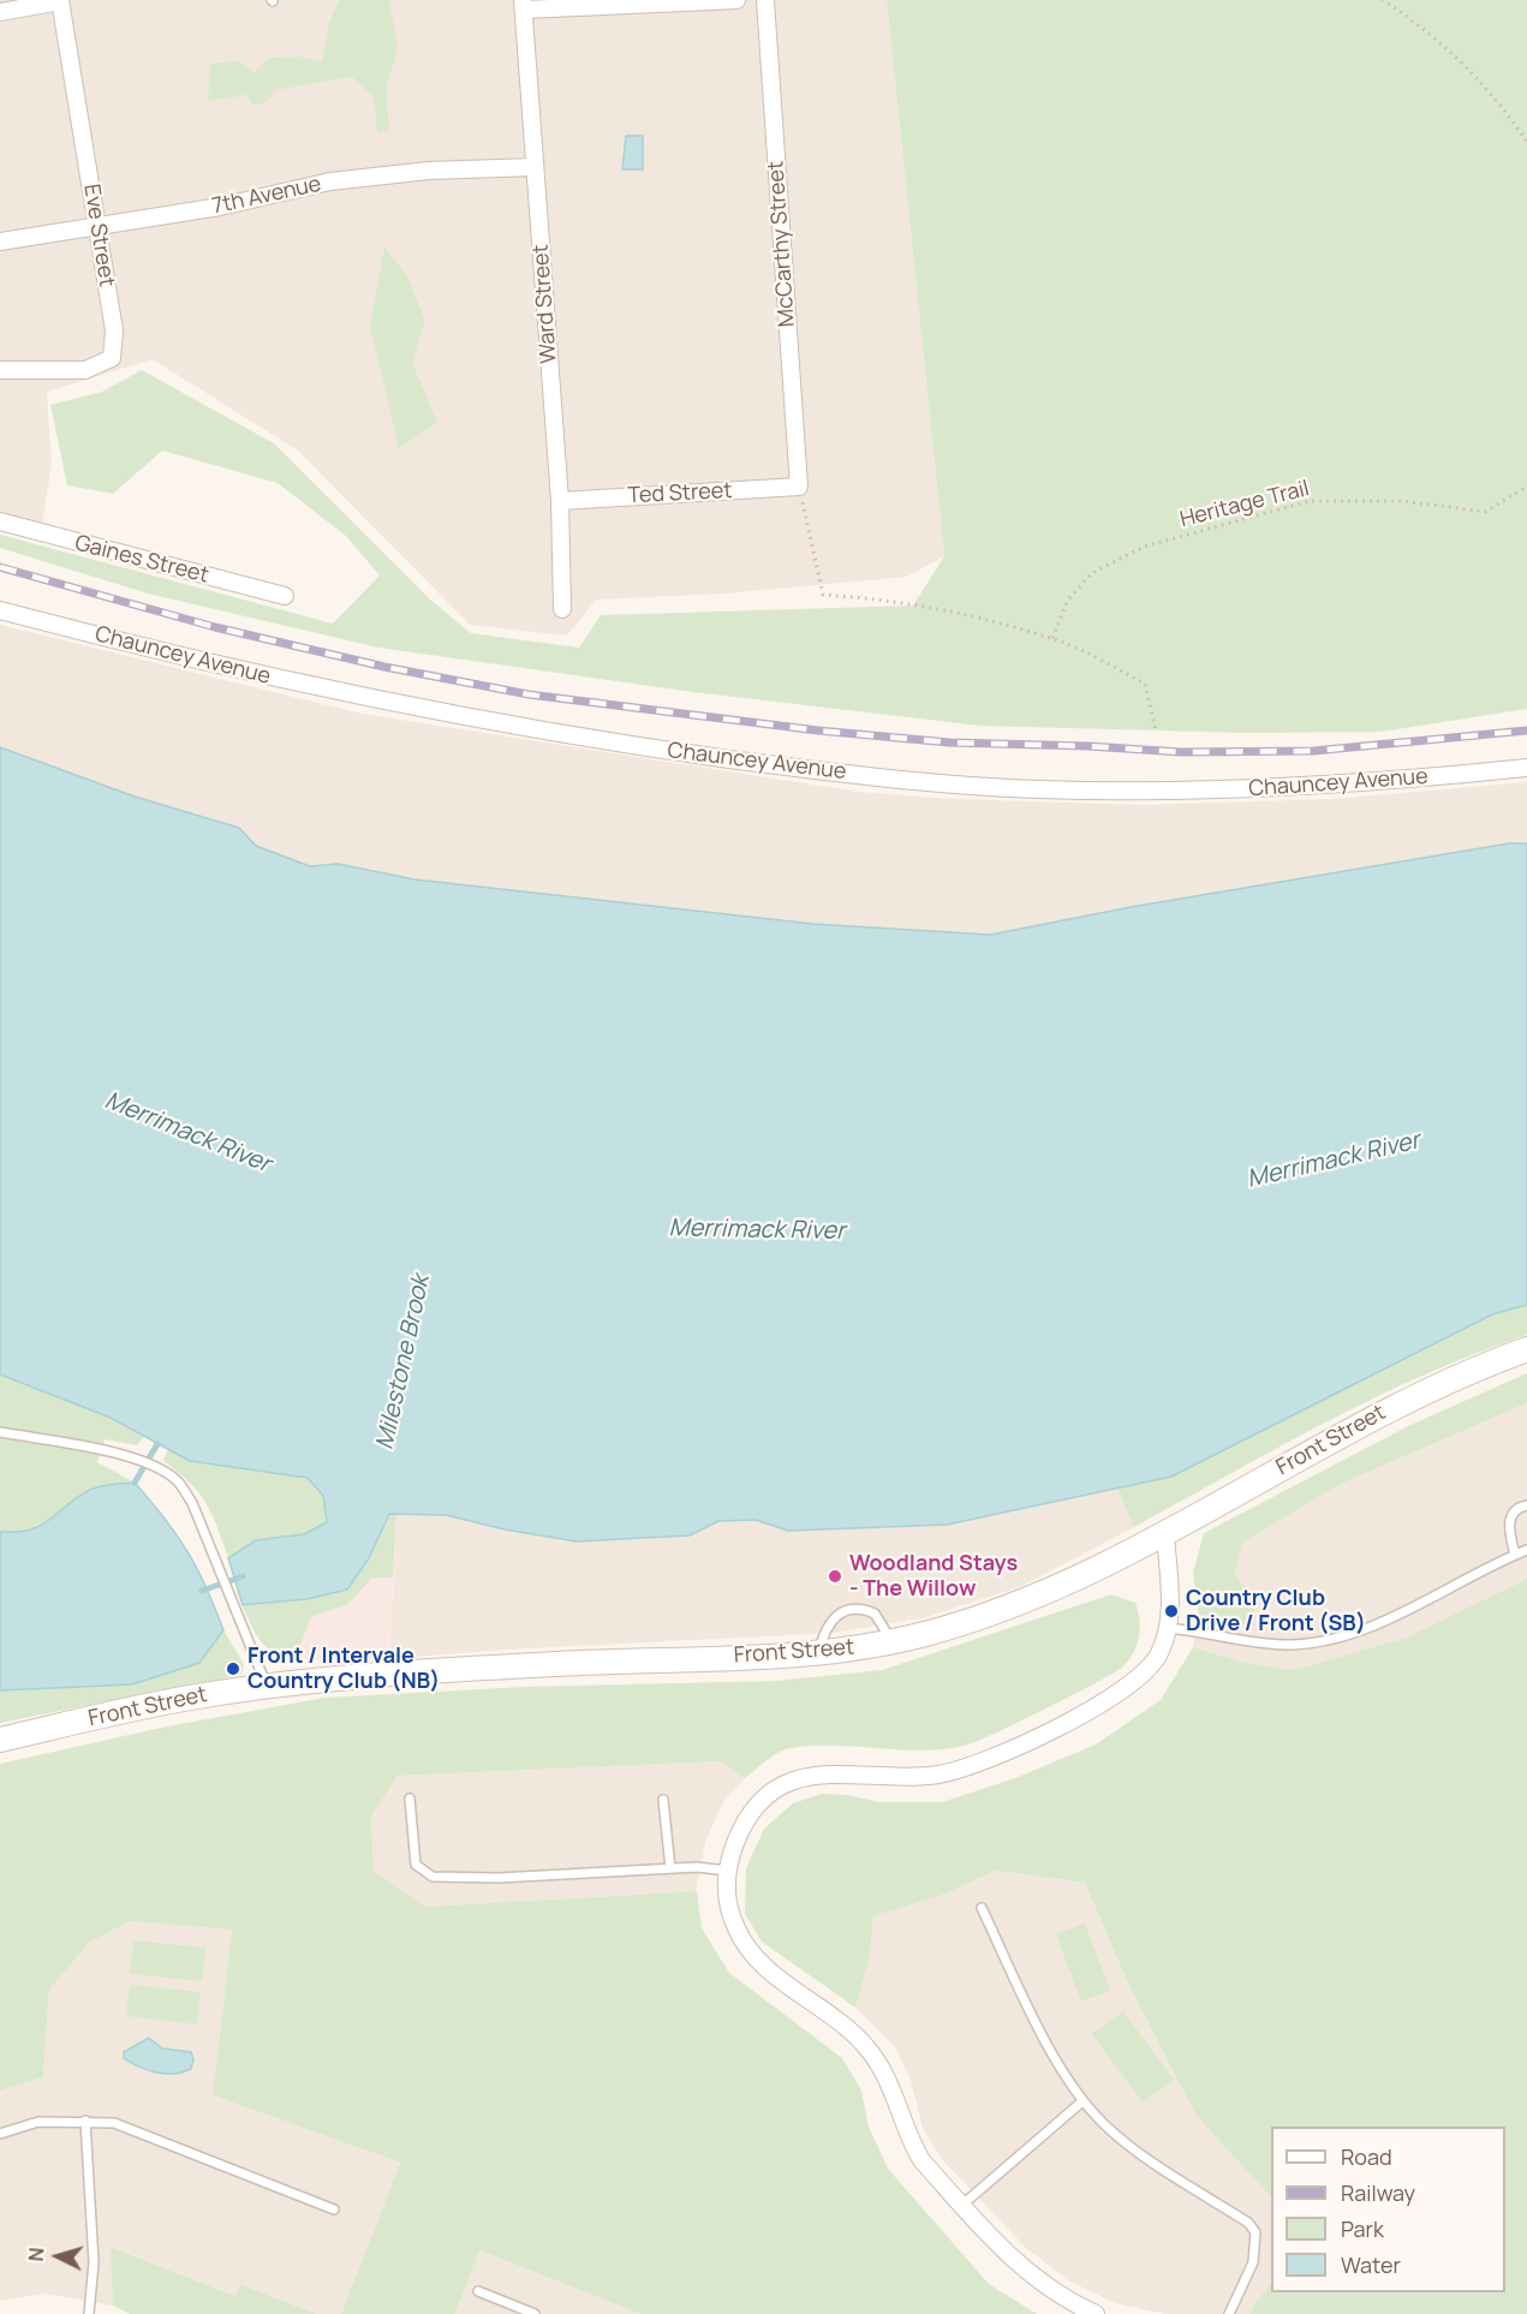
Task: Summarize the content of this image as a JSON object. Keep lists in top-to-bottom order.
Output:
{
  "streets": {
    "main road": ["Front Street"],
    "street": [
      "7th Avenue",
      "Eve Street",
      "McCarthy Street",
      "Ward Street",
      "Ted Street",
      "Gaines Street",
      "Chauncey Avenue"
    ],
    "path": ["Heritage Trail"]
  },
  "crossings": [
    ["7th Avenue", "Eve Street"],
    ["7th Avenue", "Ward Street"],
    ["McCarthy Street", "Ted Street"],
    ["Ward Street", "Ted Street"]
  ],
  "water": ["Merrimack River", "Milestone Brook"],
  "places": ["Woodland Stays - The Willow", "Country Club Drive / Front (SB)", "Front / Intervale Country Club (NB)"],
  "legend": [
    "Road",
    "Railway",
    "Park",
    "Water"
  ],
  "north": "left"
}
